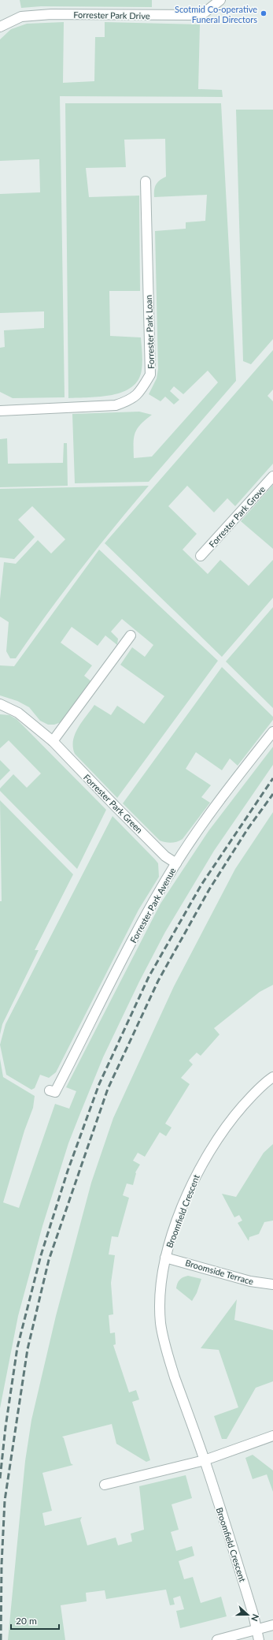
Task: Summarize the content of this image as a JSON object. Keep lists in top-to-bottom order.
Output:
{
  "streets": {
    "street": [
      "Forrester Park Drive",
      "Forrester Park Loan",
      "Forrester Park Grove",
      "Forrester Park Green",
      "Forrester Park Avenue",
      "Broomfield Crescent",
      "Broomside Terrace"
    ]
  },
  "crossings": [
    ["Forrester Park Green", "Forrester Park Avenue"],
    ["Broomfield Crescent", "Broomside Terrace"]
  ],
  "places": ["Scotmid Co-operative Funeral Directors"],
  "scale_bar": "20 m",
  "north": "right"
}
